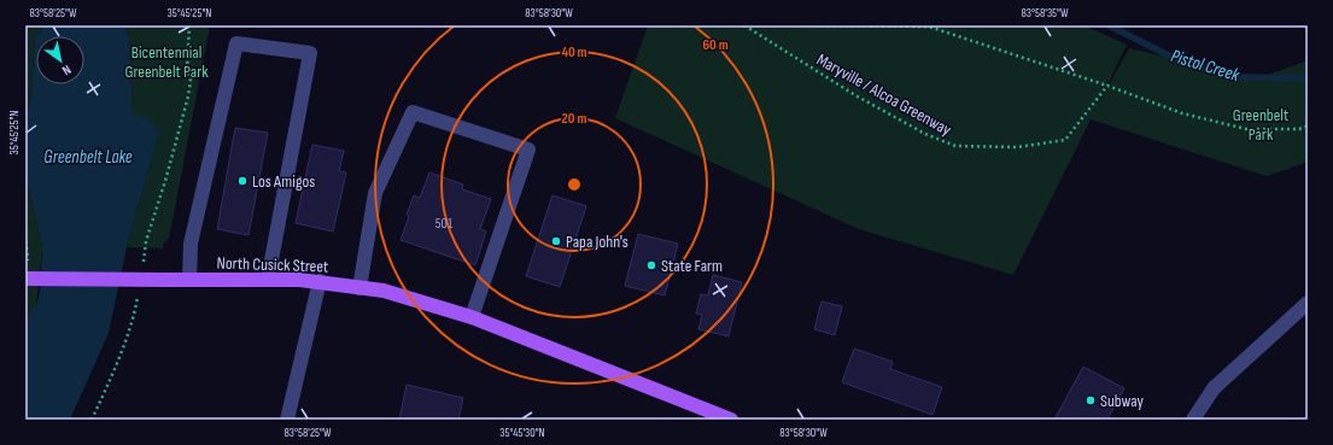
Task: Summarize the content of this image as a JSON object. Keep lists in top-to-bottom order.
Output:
{
  "streets": {
    "main road": ["North Cusick Street"],
    "path": ["Maryville / Alcoa Greenway"]
  },
  "water": ["Pistol Creek", "Greenbelt Lake"],
  "parks": ["Bicentennial Greenbelt Park", "Greenbelt Park"],
  "places": [
    "Los Amigos",
    "Papa John's",
    "State Farm",
    "Subway"
  ],
  "house_numbers": ["501"],
  "north": "bottom right",
  "coordinates": [
    "83°58'25\"W",
    "35°45'25\"N",
    "83°58'30\"W",
    "83°58'35\"W",
    "35°45'30\"N"
  ],
  "rings": ["60 m", "40 m", "20 m"]
}
